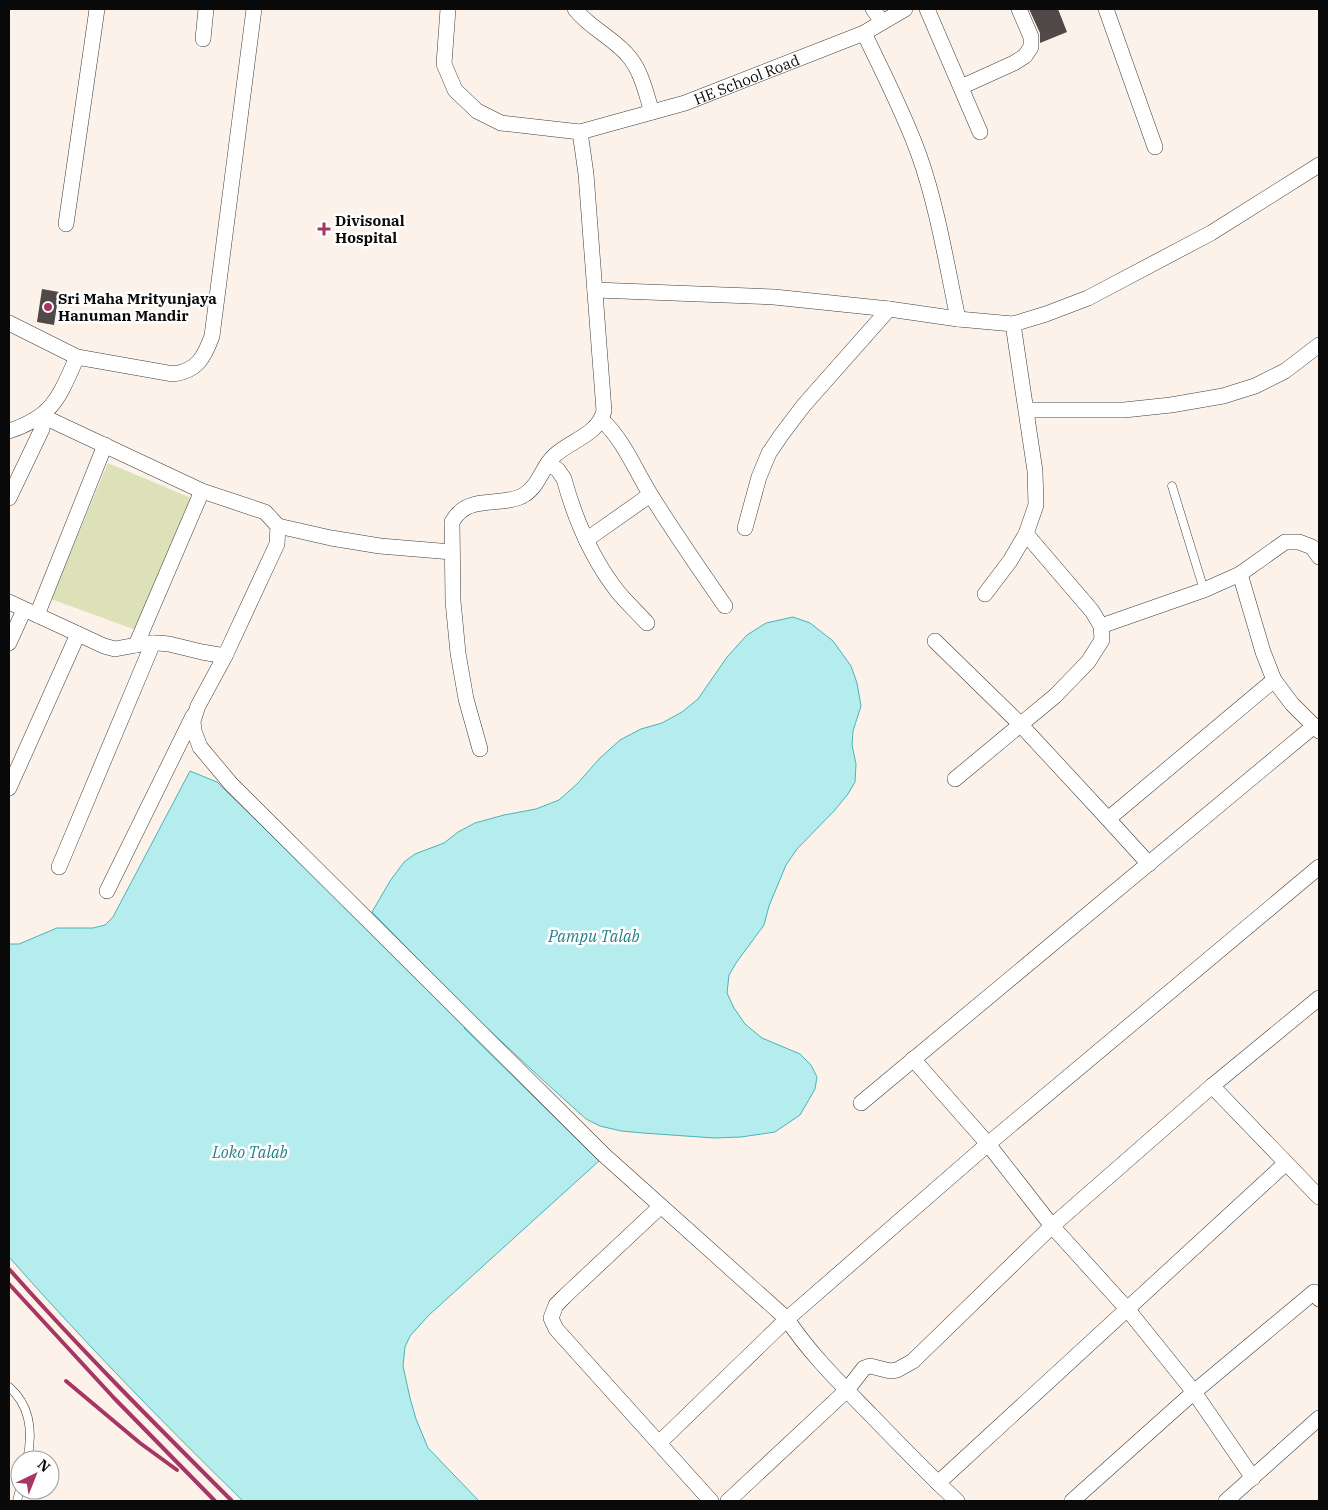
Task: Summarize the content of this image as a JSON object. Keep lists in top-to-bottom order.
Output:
{
  "streets": {
    "street": ["HE School Road"]
  },
  "water": ["Pampu Talab", "Loko Talab"],
  "places": {
    "health": ["Divisonal Hospital"],
    "other": ["Sri Maha Mrityunjaya Hanuman Mandir"]
  },
  "north": "top right"
}
